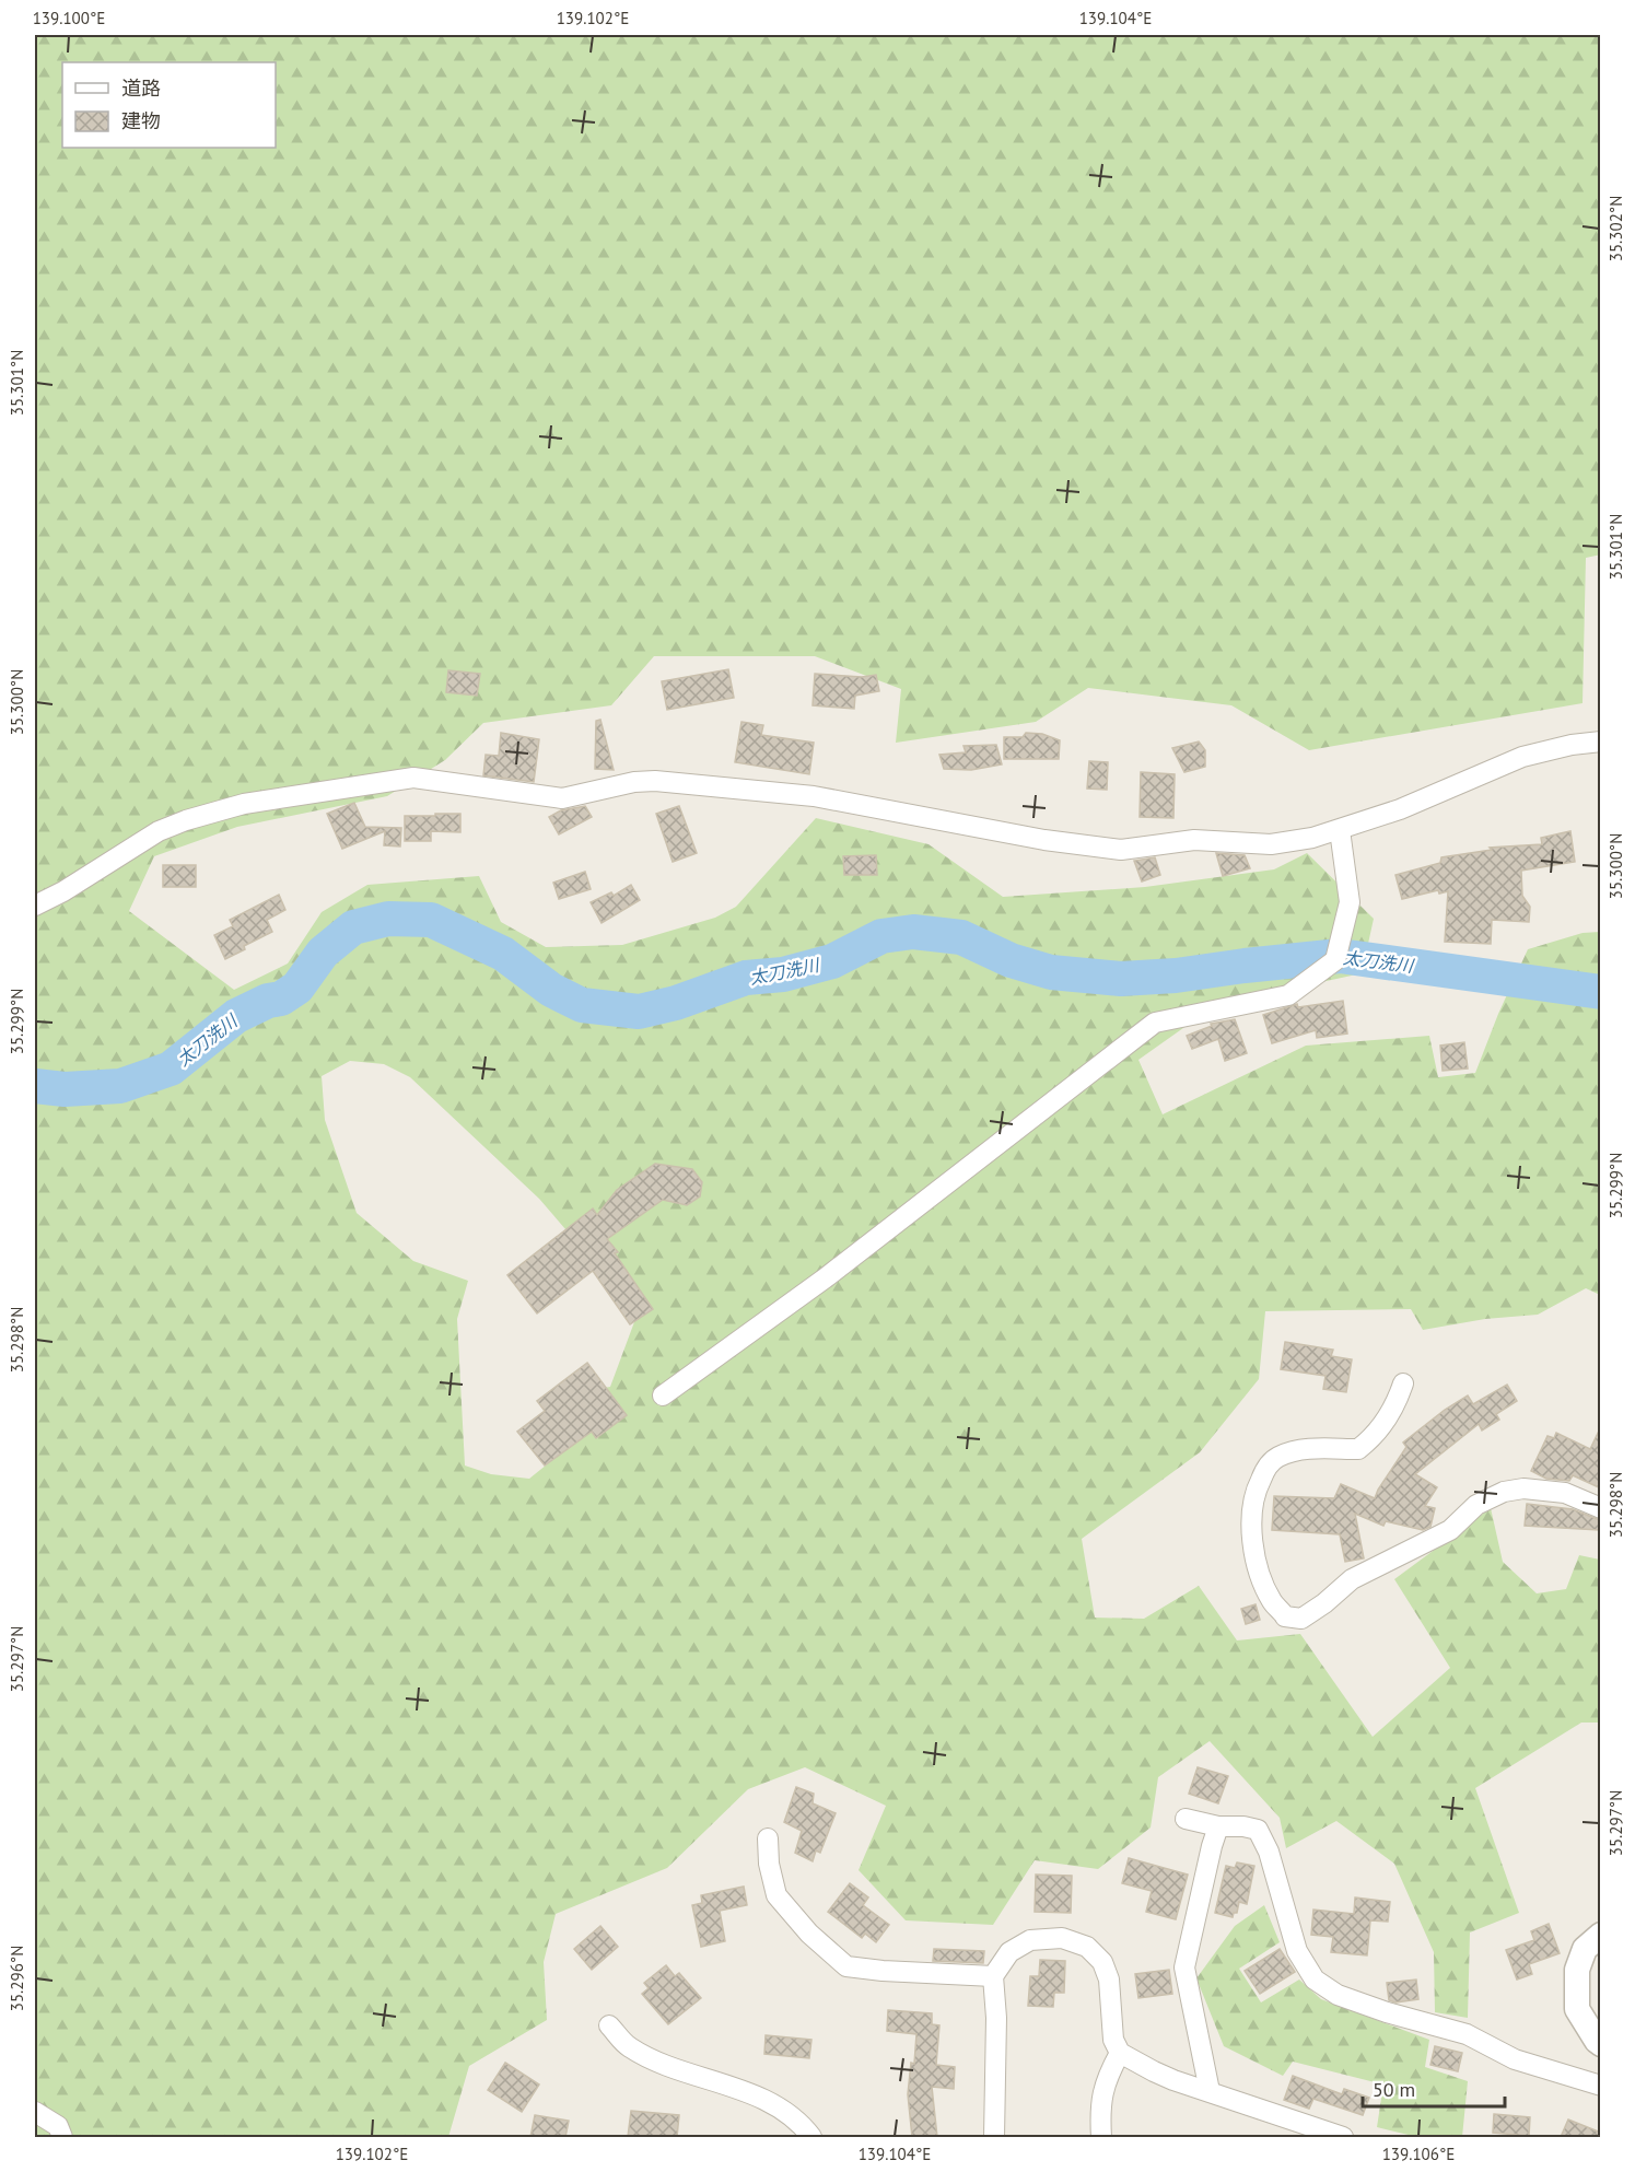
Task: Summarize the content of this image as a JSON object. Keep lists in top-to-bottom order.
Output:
{
  "water": ["太刀洗川"],
  "legend": ["道路", "建物"],
  "scale_bar": "50 m",
  "coordinates": [
    "139.100°E",
    "139.102°E",
    "139.104°E",
    "35.302°N",
    "35.301°N",
    "35.300°N",
    "35.299°N",
    "35.298°N",
    "35.297°N",
    "35.296°N",
    "139.106°E"
  ]
}
